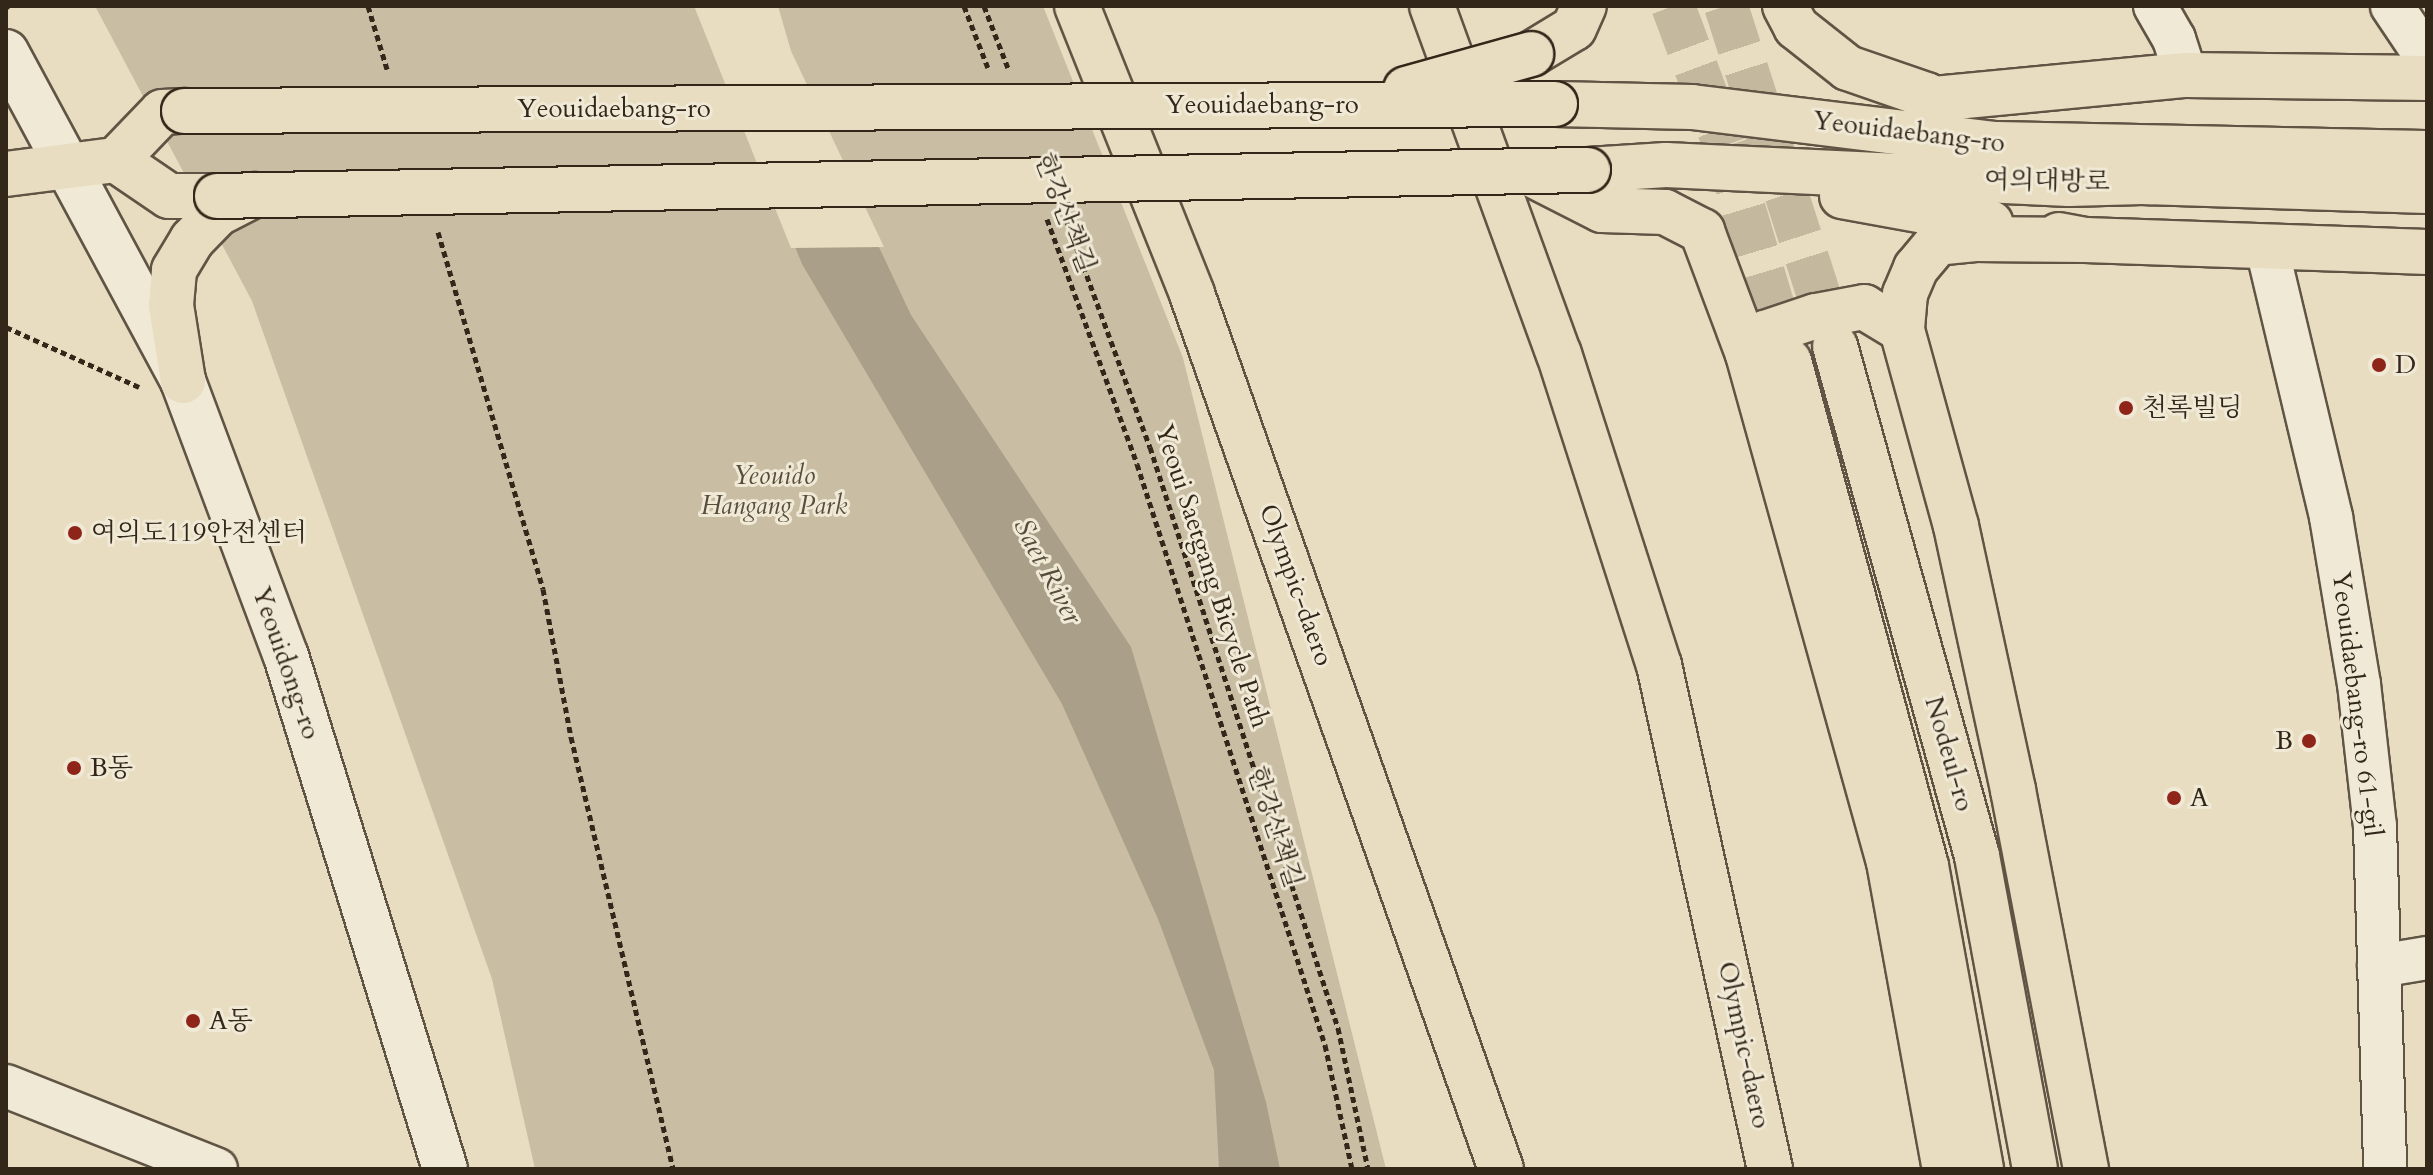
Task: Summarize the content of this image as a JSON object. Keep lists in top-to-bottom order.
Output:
{
  "streets": {
    "main road": [
      "Yeouidaebang-ro",
      "여의대방로",
      "Olympic-daero",
      "Yeouidong-ro",
      "Nodeul-ro"
    ],
    "street": ["Yeouidaebang-ro 61-gil"],
    "path": ["한강산책길", "Yeoui Saetgang Bicycle Path"]
  },
  "water": ["Saet River"],
  "parks": ["Yeouido Hangang Park"],
  "places": [
    "D",
    "천록빌딩",
    "여의도119안전센터",
    "B",
    "B동",
    "A",
    "A동"
  ]
}
